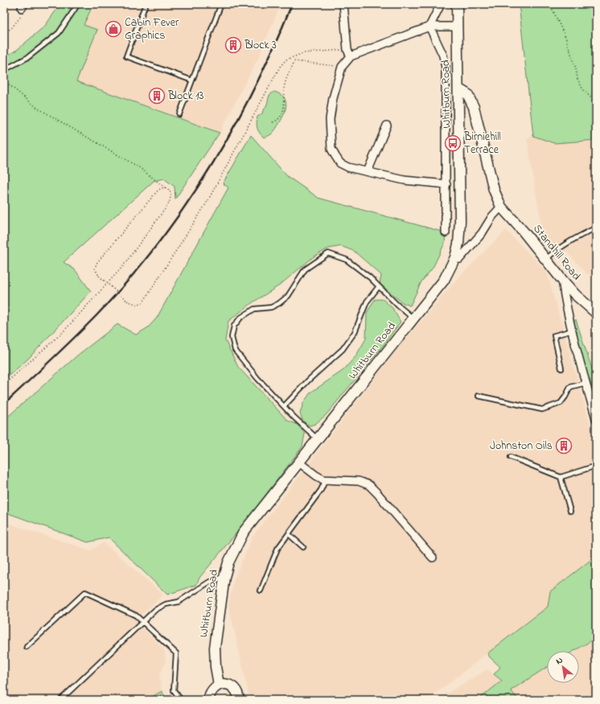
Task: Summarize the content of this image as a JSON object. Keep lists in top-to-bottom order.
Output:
{
  "streets": {
    "main road": ["Whitburn Road", "Standhill Road"]
  },
  "crossings": [
    ["Whitburn Road", "Standhill Road"]
  ],
  "places": {
    "shop": ["Cabin Fever Graphics"],
    "building": ["Block 3", "Block 13", "Johnston Oils"],
    "bus stop": ["Birniehill Terrace"]
  },
  "north": "top left"
}
